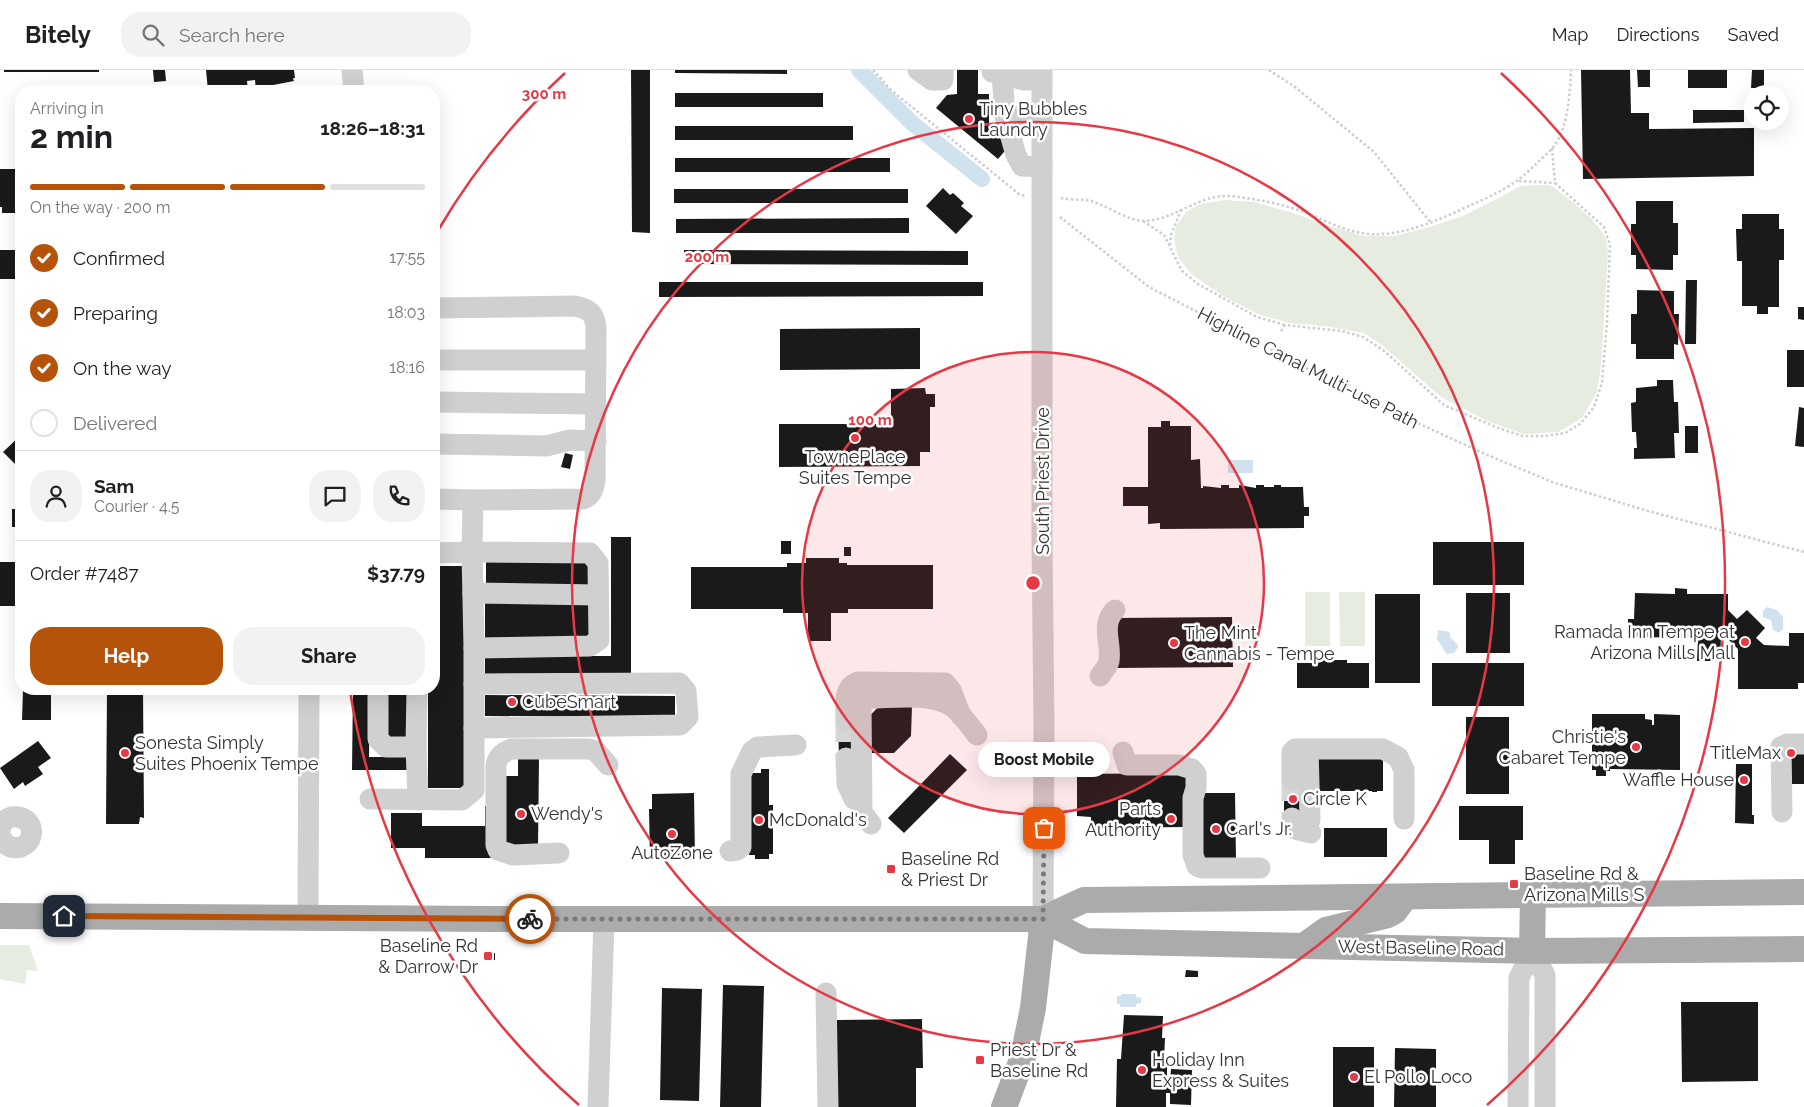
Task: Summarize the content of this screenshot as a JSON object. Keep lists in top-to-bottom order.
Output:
{
  "streets": {
    "main road": ["South Priest Drive", "West Baseline Road"],
    "path": ["Highline Canal Multi-use Path"]
  },
  "crossings": [
    ["Highline Canal Multi-use Path", "South Priest Drive"],
    ["South Priest Drive", "West Baseline Road"]
  ],
  "places": {
    "other": [
      "Tiny Bubbles Laundry",
      "TownePlace Suites Tempe",
      "Ramada Inn Tempe at Arizona Mills Mall",
      "The Mint Cannabis - Tempe",
      "CubeSmart",
      "Christie's Cabaret Tempe",
      "Sonesta Simply Suites Phoenix Tempe",
      "TitleMax",
      "Waffle House",
      "Circle K",
      "Wendy's",
      "Parts Authority",
      "McDonald's",
      "Boost Mobile",
      "Carl's Jr.",
      "AutoZone",
      "Holiday Inn Express & Suites",
      "El Pollo Loco"
    ],
    "transit": [
      "Baseline Rd & Priest Dr",
      "Baseline Rd & Arizona Mills S",
      "Baseline Rd & Darrow Dr",
      "Priest Dr & Baseline Rd"
    ]
  },
  "page": {
    "header": "Bitely",
    "search": "Search here",
    "nav": ["Map", "Directions", "Saved"],
    "heading": ["2 min", "Arriving in", "18:26–18:31"],
    "panel": [
      "Sam",
      "Courier · 4.5",
      "Order #7487",
      "$37.79"
    ],
    "bar": "On the way · 200 m",
    "list": [
      ["Confirmed", "17:55"],
      ["Preparing", "18:03"],
      ["On the way", "18:16"],
      "Delivered"
    ],
    "buttons": ["Help", "Share"],
    "bubble": "Boost Mobile"
  },
  "rings": ["300 m", "200 m", "100 m"]
}
